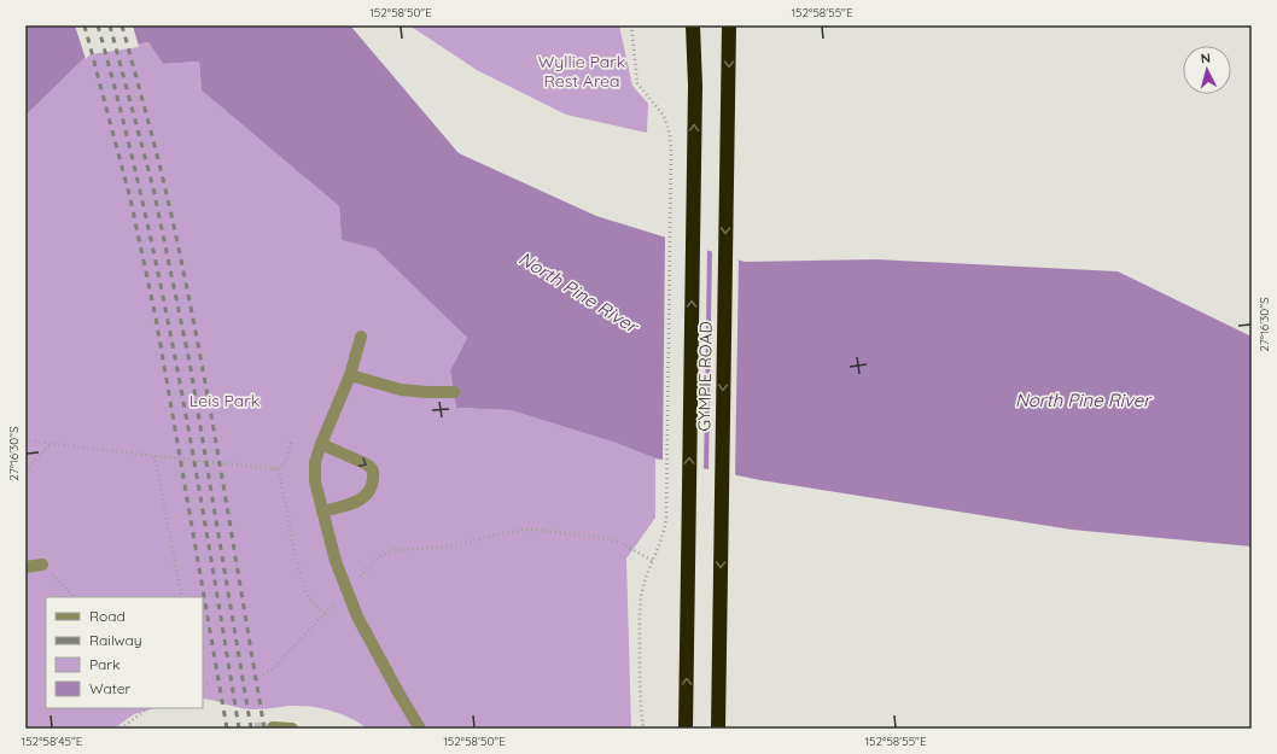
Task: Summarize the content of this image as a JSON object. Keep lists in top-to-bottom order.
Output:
{
  "streets": {
    "highway": ["GYMPIE ROAD"]
  },
  "water": ["North Pine River"],
  "parks": ["Wyllie Park Rest Area", "Leis Park"],
  "legend": [
    "Road",
    "Railway",
    "Park",
    "Water"
  ],
  "north": "top",
  "coordinates": [
    "152°58'50\"E",
    "152°58'55\"E",
    "27°16'30\"S",
    "152°58'45\"E"
  ]
}
